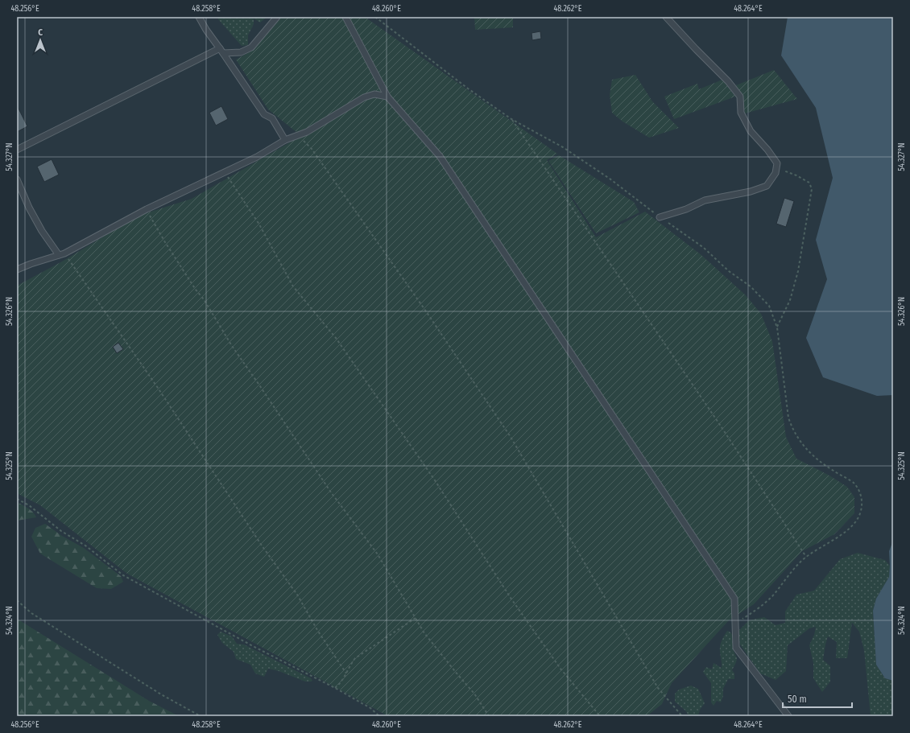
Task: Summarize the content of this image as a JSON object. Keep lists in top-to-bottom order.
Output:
{
  "scale_bar": "50 m",
  "north": "top",
  "coordinates": [
    "48.256°E",
    "48.258°E",
    "48.260°E",
    "48.262°E",
    "48.264°E",
    "54.327°N",
    "54.326°N",
    "54.325°N",
    "54.324°N"
  ]
}
